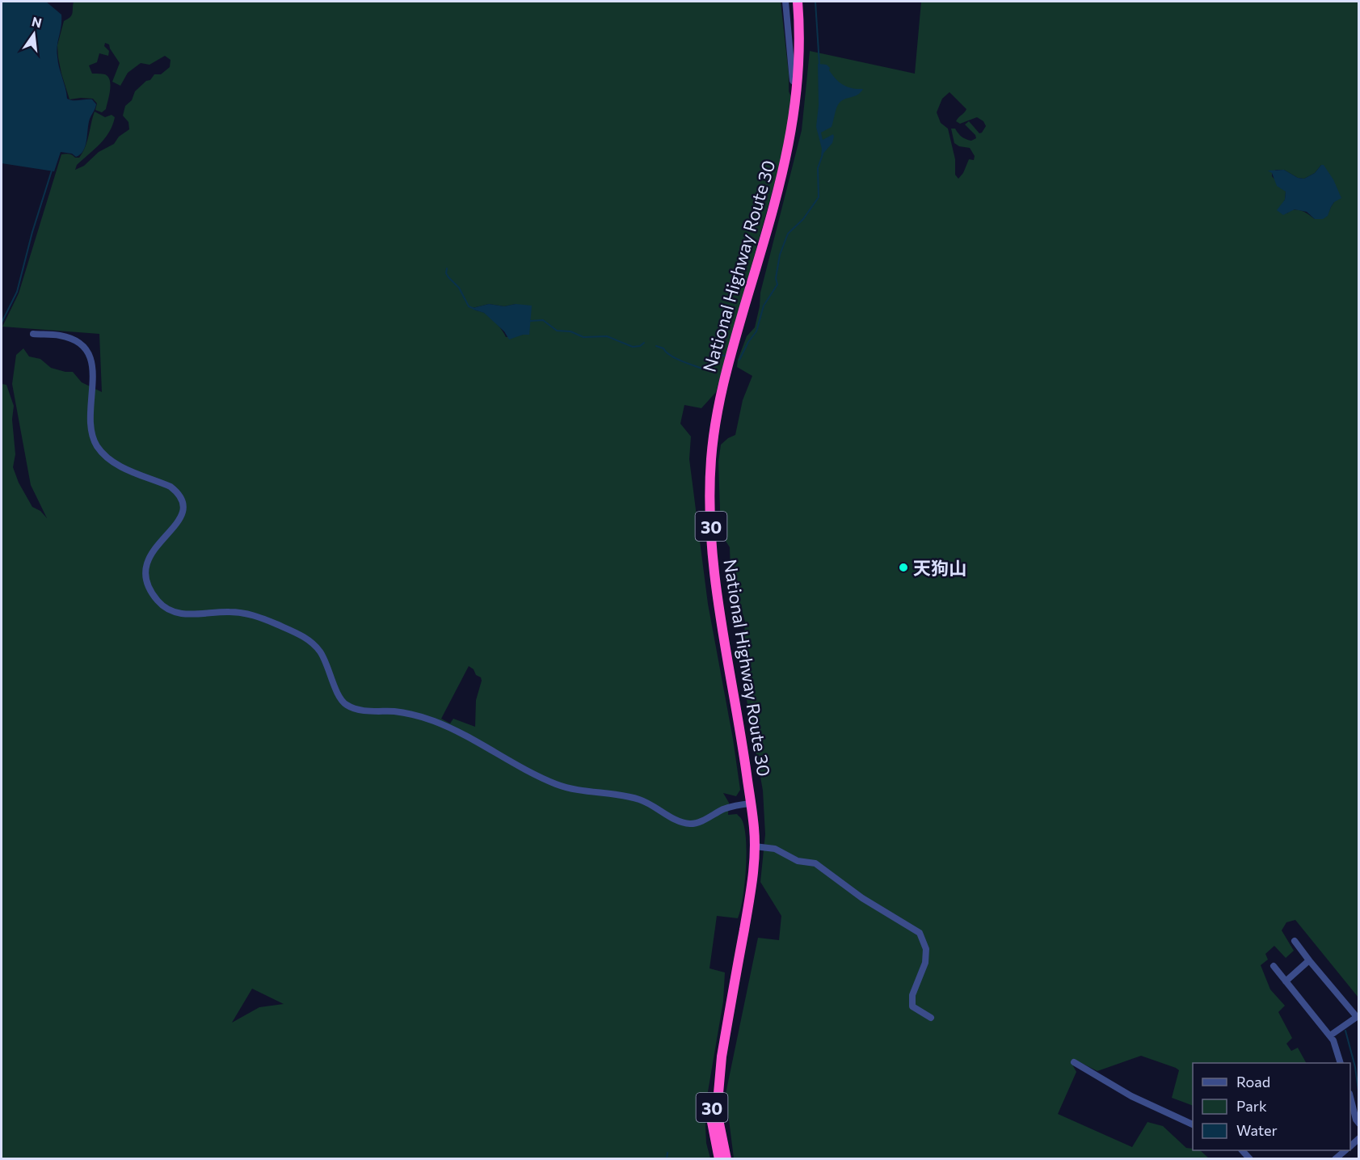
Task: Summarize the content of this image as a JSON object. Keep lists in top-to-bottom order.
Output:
{
  "streets": {
    "highway": ["National Highway Route 30", "30"]
  },
  "places": ["天狗山"],
  "legend": ["Road", "Park", "Water"],
  "north": "top"
}
